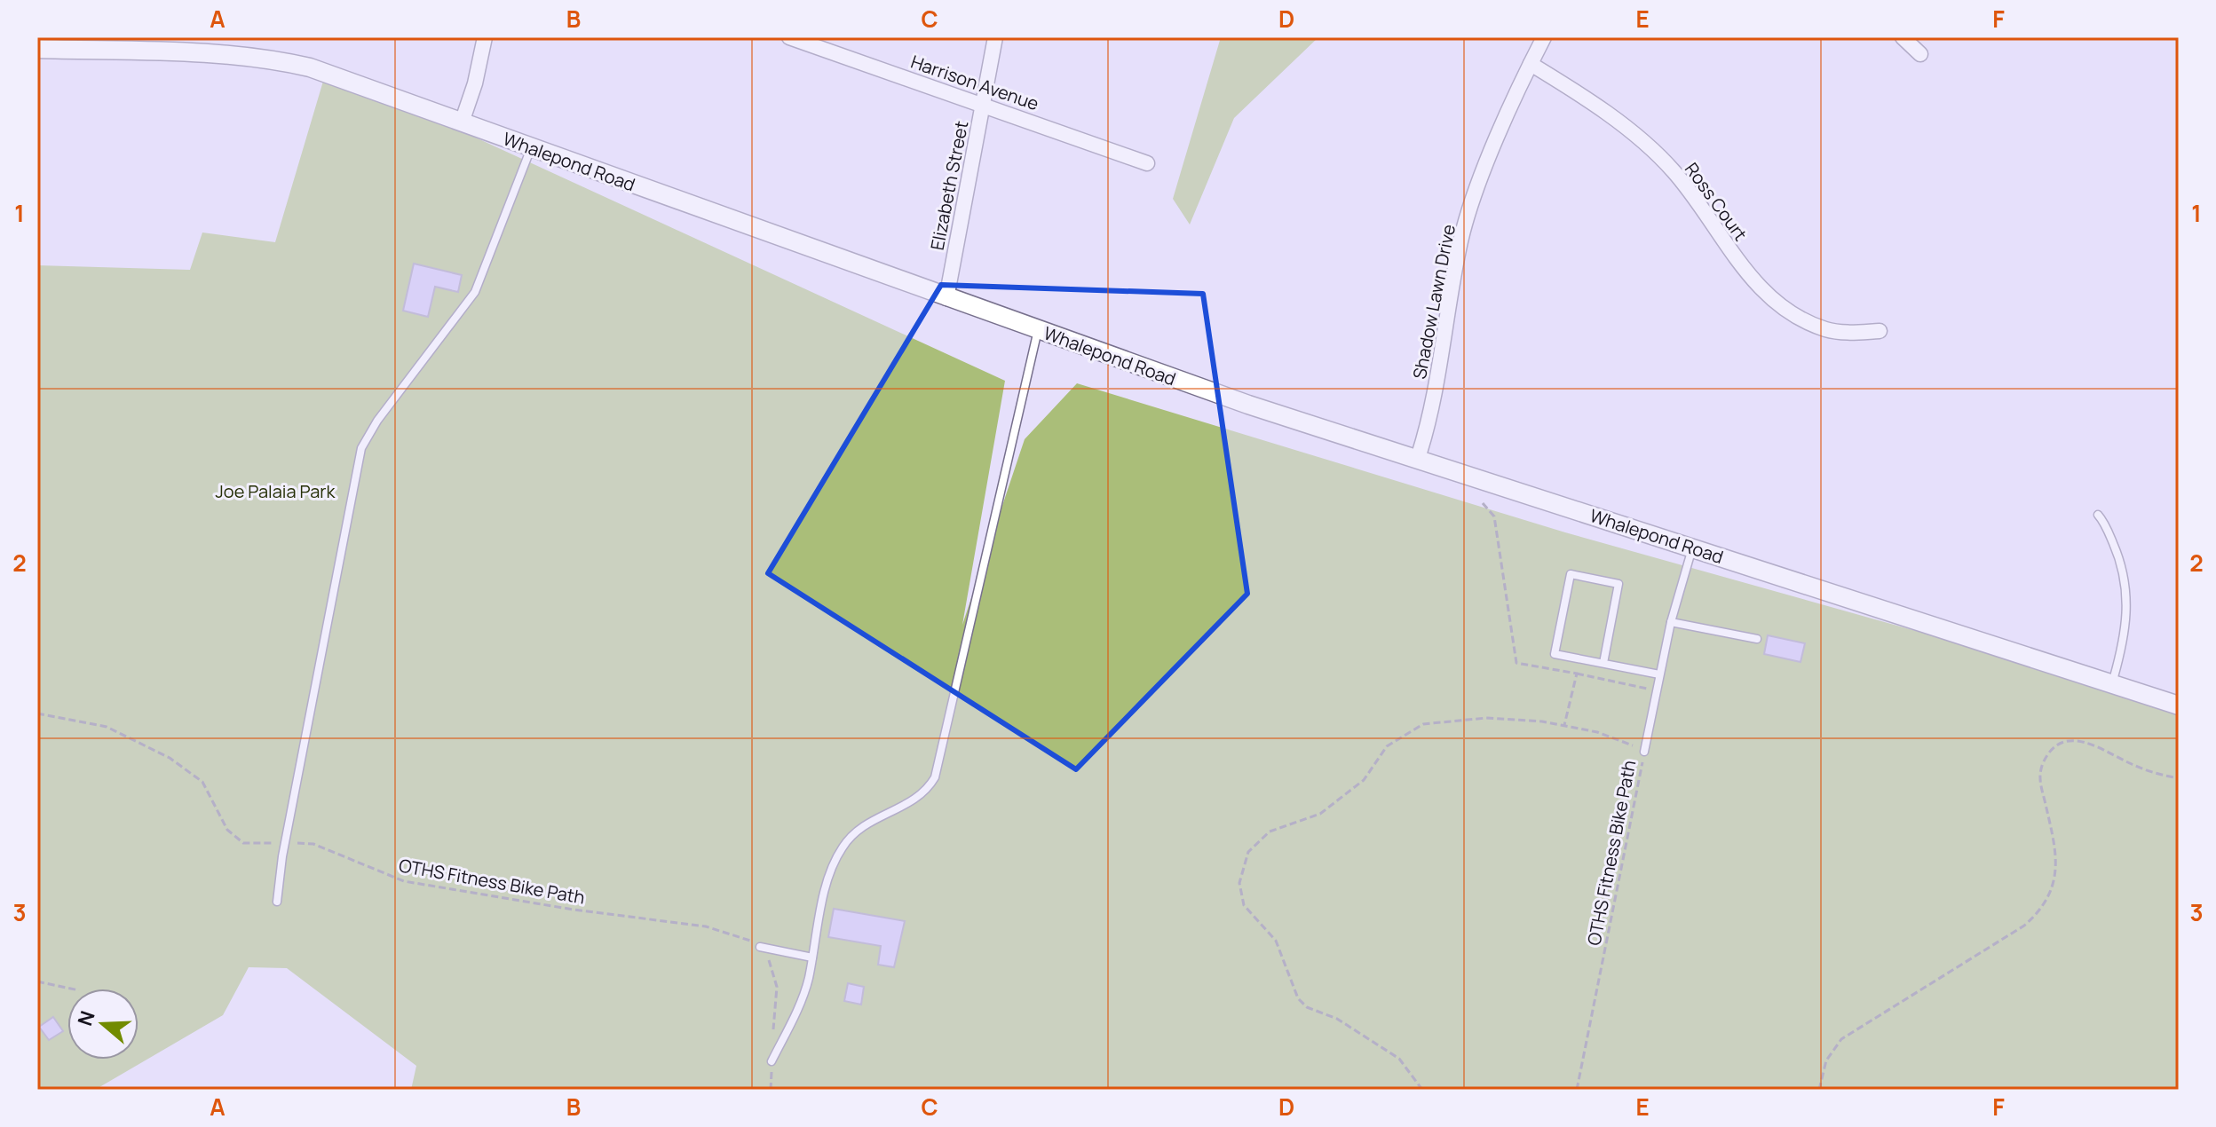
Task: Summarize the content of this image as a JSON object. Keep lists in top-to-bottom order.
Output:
{
  "streets": {
    "street": [
      "Harrison Avenue",
      "Whalepond Road",
      "Elizabeth Street",
      "Ross Court",
      "Shadow Lawn Drive"
    ],
    "path": ["OTHS Fitness Bike Path"]
  },
  "crossings": [
    ["Harrison Avenue", "Elizabeth Street"],
    ["Whalepond Road", "Elizabeth Street"],
    ["Whalepond Road", "Shadow Lawn Drive"],
    ["Ross Court", "Shadow Lawn Drive"]
  ],
  "parks": ["Joe Palaia Park"],
  "north": "left",
  "grid": {
    "columns": [
      "A",
      "B",
      "C",
      "D",
      "E",
      "F"
    ],
    "rows": ["1", "2", "3"]
  }
}
